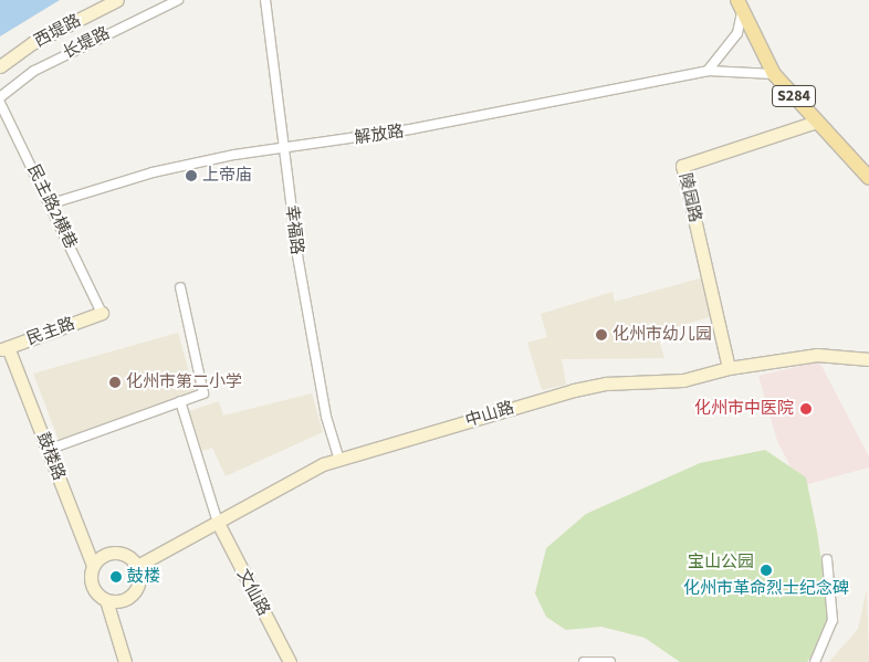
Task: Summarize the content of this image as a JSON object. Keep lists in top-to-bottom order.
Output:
{
  "streets": {
    "main road": ["S284"],
    "street": [
      "西堤路",
      "长堤路",
      "解放路",
      "陵园路",
      "民主路2横巷",
      "幸福路",
      "民主路",
      "中山路",
      "鼓楼路",
      "文仙路"
    ]
  },
  "crossings": [
    ["S284", "解放路"],
    ["S284", "陵园路"],
    ["解放路", "民主路2横巷"],
    ["解放路", "幸福路"],
    ["陵园路", "中山路"],
    ["民主路2横巷", "民主路"],
    ["幸福路", "中山路"],
    ["民主路", "鼓楼路"],
    ["中山路", "鼓楼路"],
    ["中山路", "文仙路"]
  ],
  "parks": ["宝山公园"],
  "places": [
    "上帝庙",
    "化州市幼儿园",
    "化州市第二小学",
    "化州市中医院",
    "化州市革命烈士纪念碑",
    "鼓楼"
  ]
}
